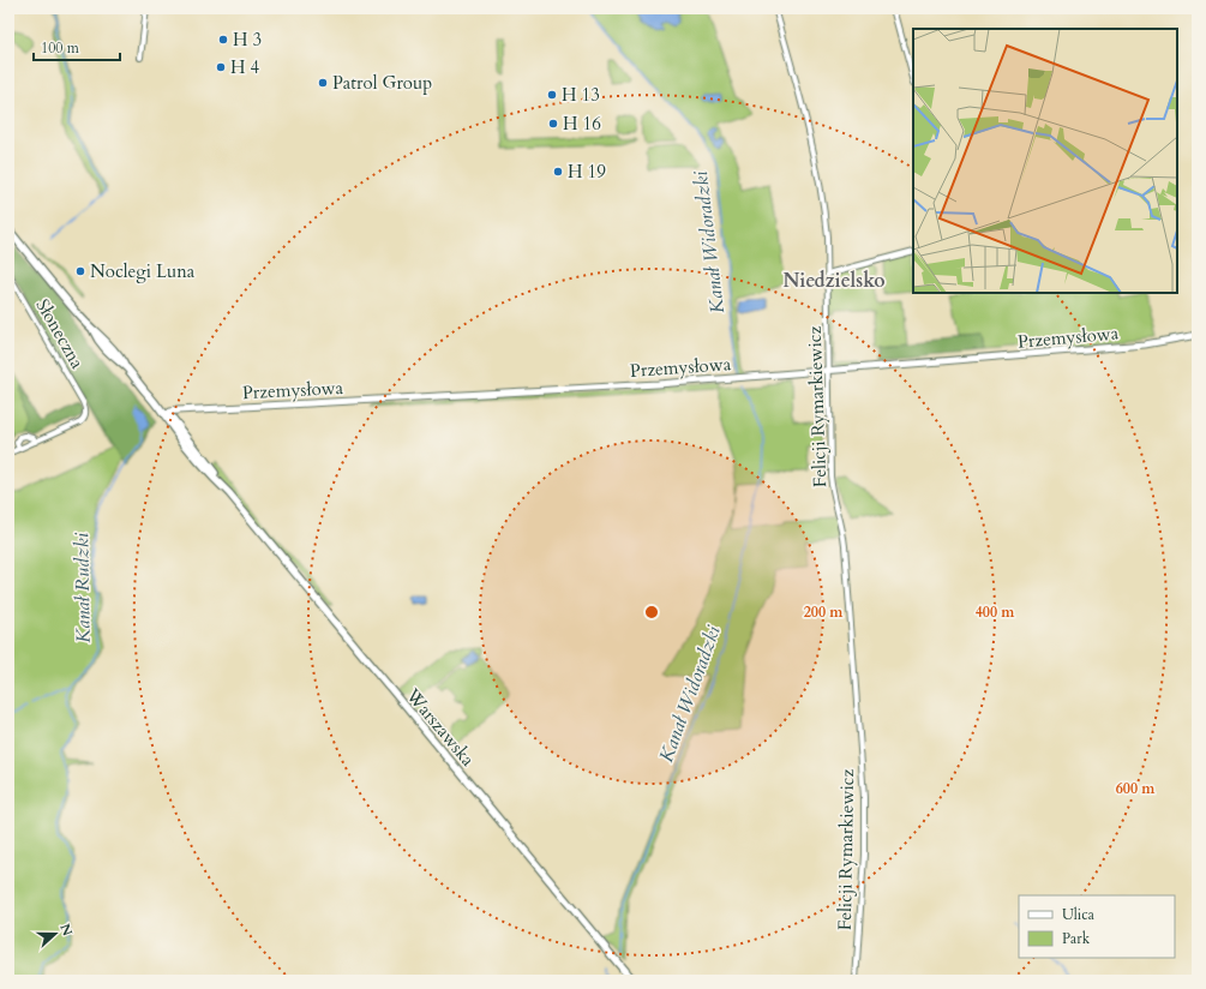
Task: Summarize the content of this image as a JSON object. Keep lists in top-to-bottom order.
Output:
{
  "streets": {
    "main road": ["Warszawska"],
    "street": ["Słoneczna", "Przemysłowa", "Felicji Rymarkiewicz"]
  },
  "crossings": [
    ["Przemysłowa", "Felicji Rymarkiewicz"],
    ["Przemysłowa", "Warszawska"]
  ],
  "districts": ["Niedzielsko"],
  "water": ["Kanał Widoradzki", "Kanał Rudzki"],
  "places": [
    "H 3",
    "H 4",
    "Patrol Group",
    "H 13",
    "H 16",
    "H 19",
    "Noclegi Luna"
  ],
  "legend": ["Ulica", "Park"],
  "scale_bar": "100 m",
  "north": "right",
  "rings": ["200 m", "400 m", "600 m"]
}
